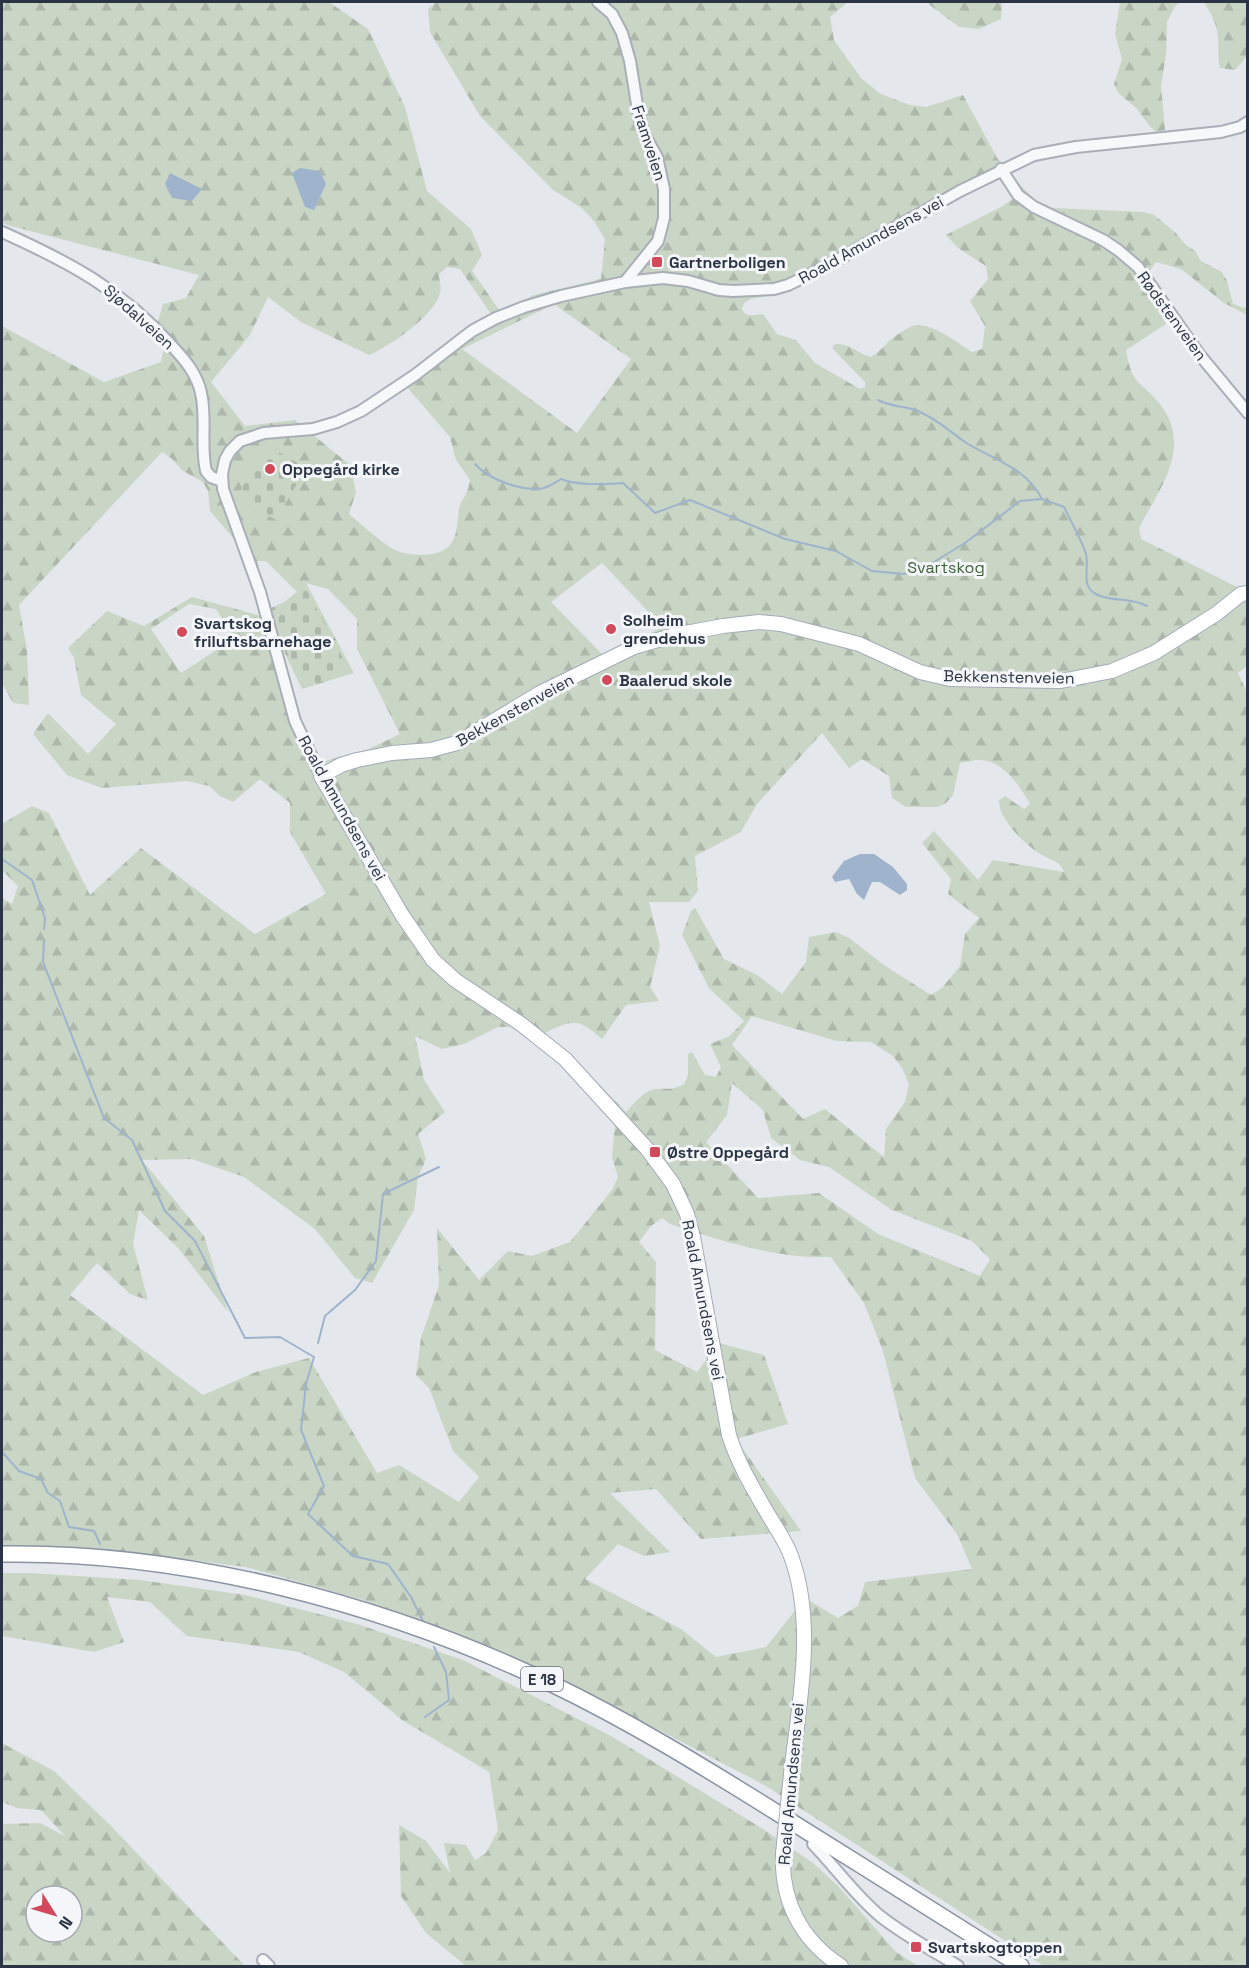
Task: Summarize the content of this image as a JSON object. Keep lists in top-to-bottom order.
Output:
{
  "streets": {
    "highway": ["E 18"],
    "main road": ["Roald Amundsens vei", "Bekkenstenveien"],
    "street": ["Framveien", "Rødstenveien", "Sjødalveien"]
  },
  "crossings": [
    ["Framveien", "Roald Amundsens vei"],
    ["Roald Amundsens vei", "Rødstenveien"],
    ["Roald Amundsens vei", "Sjødalveien"],
    ["Roald Amundsens vei", "Bekkenstenveien"]
  ],
  "parks": ["Svartskog"],
  "places": {
    "transit": ["Gartnerboligen", "Østre Oppegård", "Svartskogtoppen"],
    "other": [
      "Oppegård kirke",
      "Solheim grendehus",
      "Svartskog friluftsbarnehage",
      "Baalerud skole"
    ]
  },
  "north": "bottom right"
}
